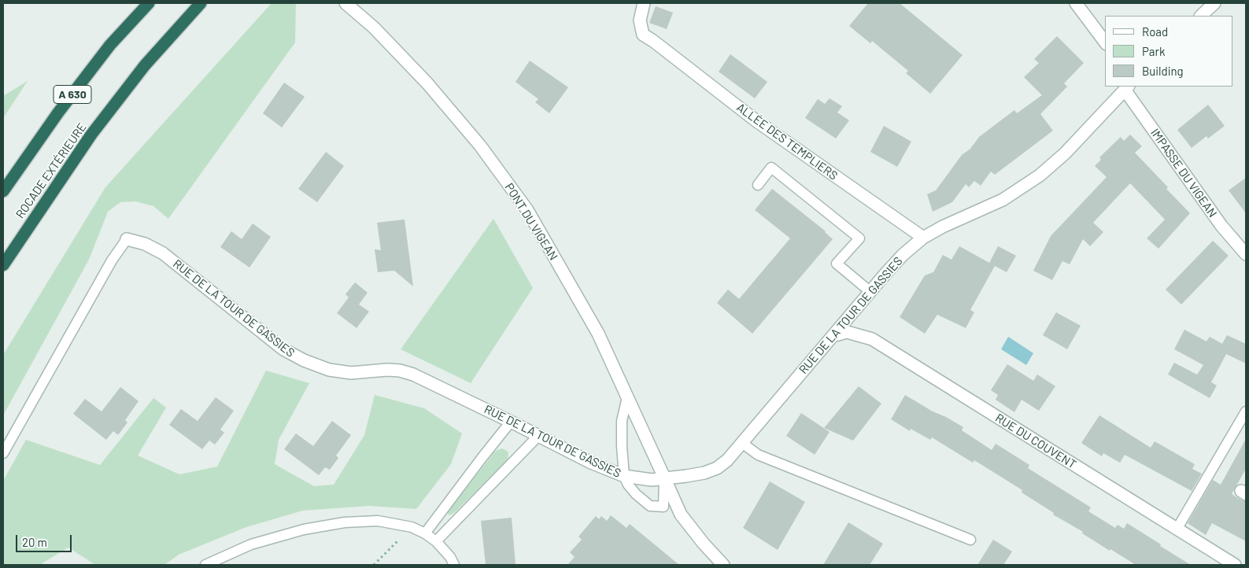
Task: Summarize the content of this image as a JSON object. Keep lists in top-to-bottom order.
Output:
{
  "streets": {
    "highway": ["A 630", "ROCADE EXTÉRIEURE"],
    "street": [
      "ALLÉE DES TEMPLIERS",
      "IMPASSE DU VIGEAN",
      "PONT DU VIGEAN",
      "RUE DE LA TOUR DE GASSIES",
      "RUE DU COUVENT"
    ]
  },
  "crossings": [
    ["ALLÉE DES TEMPLIERS", "RUE DE LA TOUR DE GASSIES"],
    ["IMPASSE DU VIGEAN", "RUE DE LA TOUR DE GASSIES"],
    ["PONT DU VIGEAN", "RUE DE LA TOUR DE GASSIES"],
    ["RUE DE LA TOUR DE GASSIES", "RUE DU COUVENT"]
  ],
  "legend": ["Road", "Park", "Building"],
  "scale_bar": "20 m"
}
